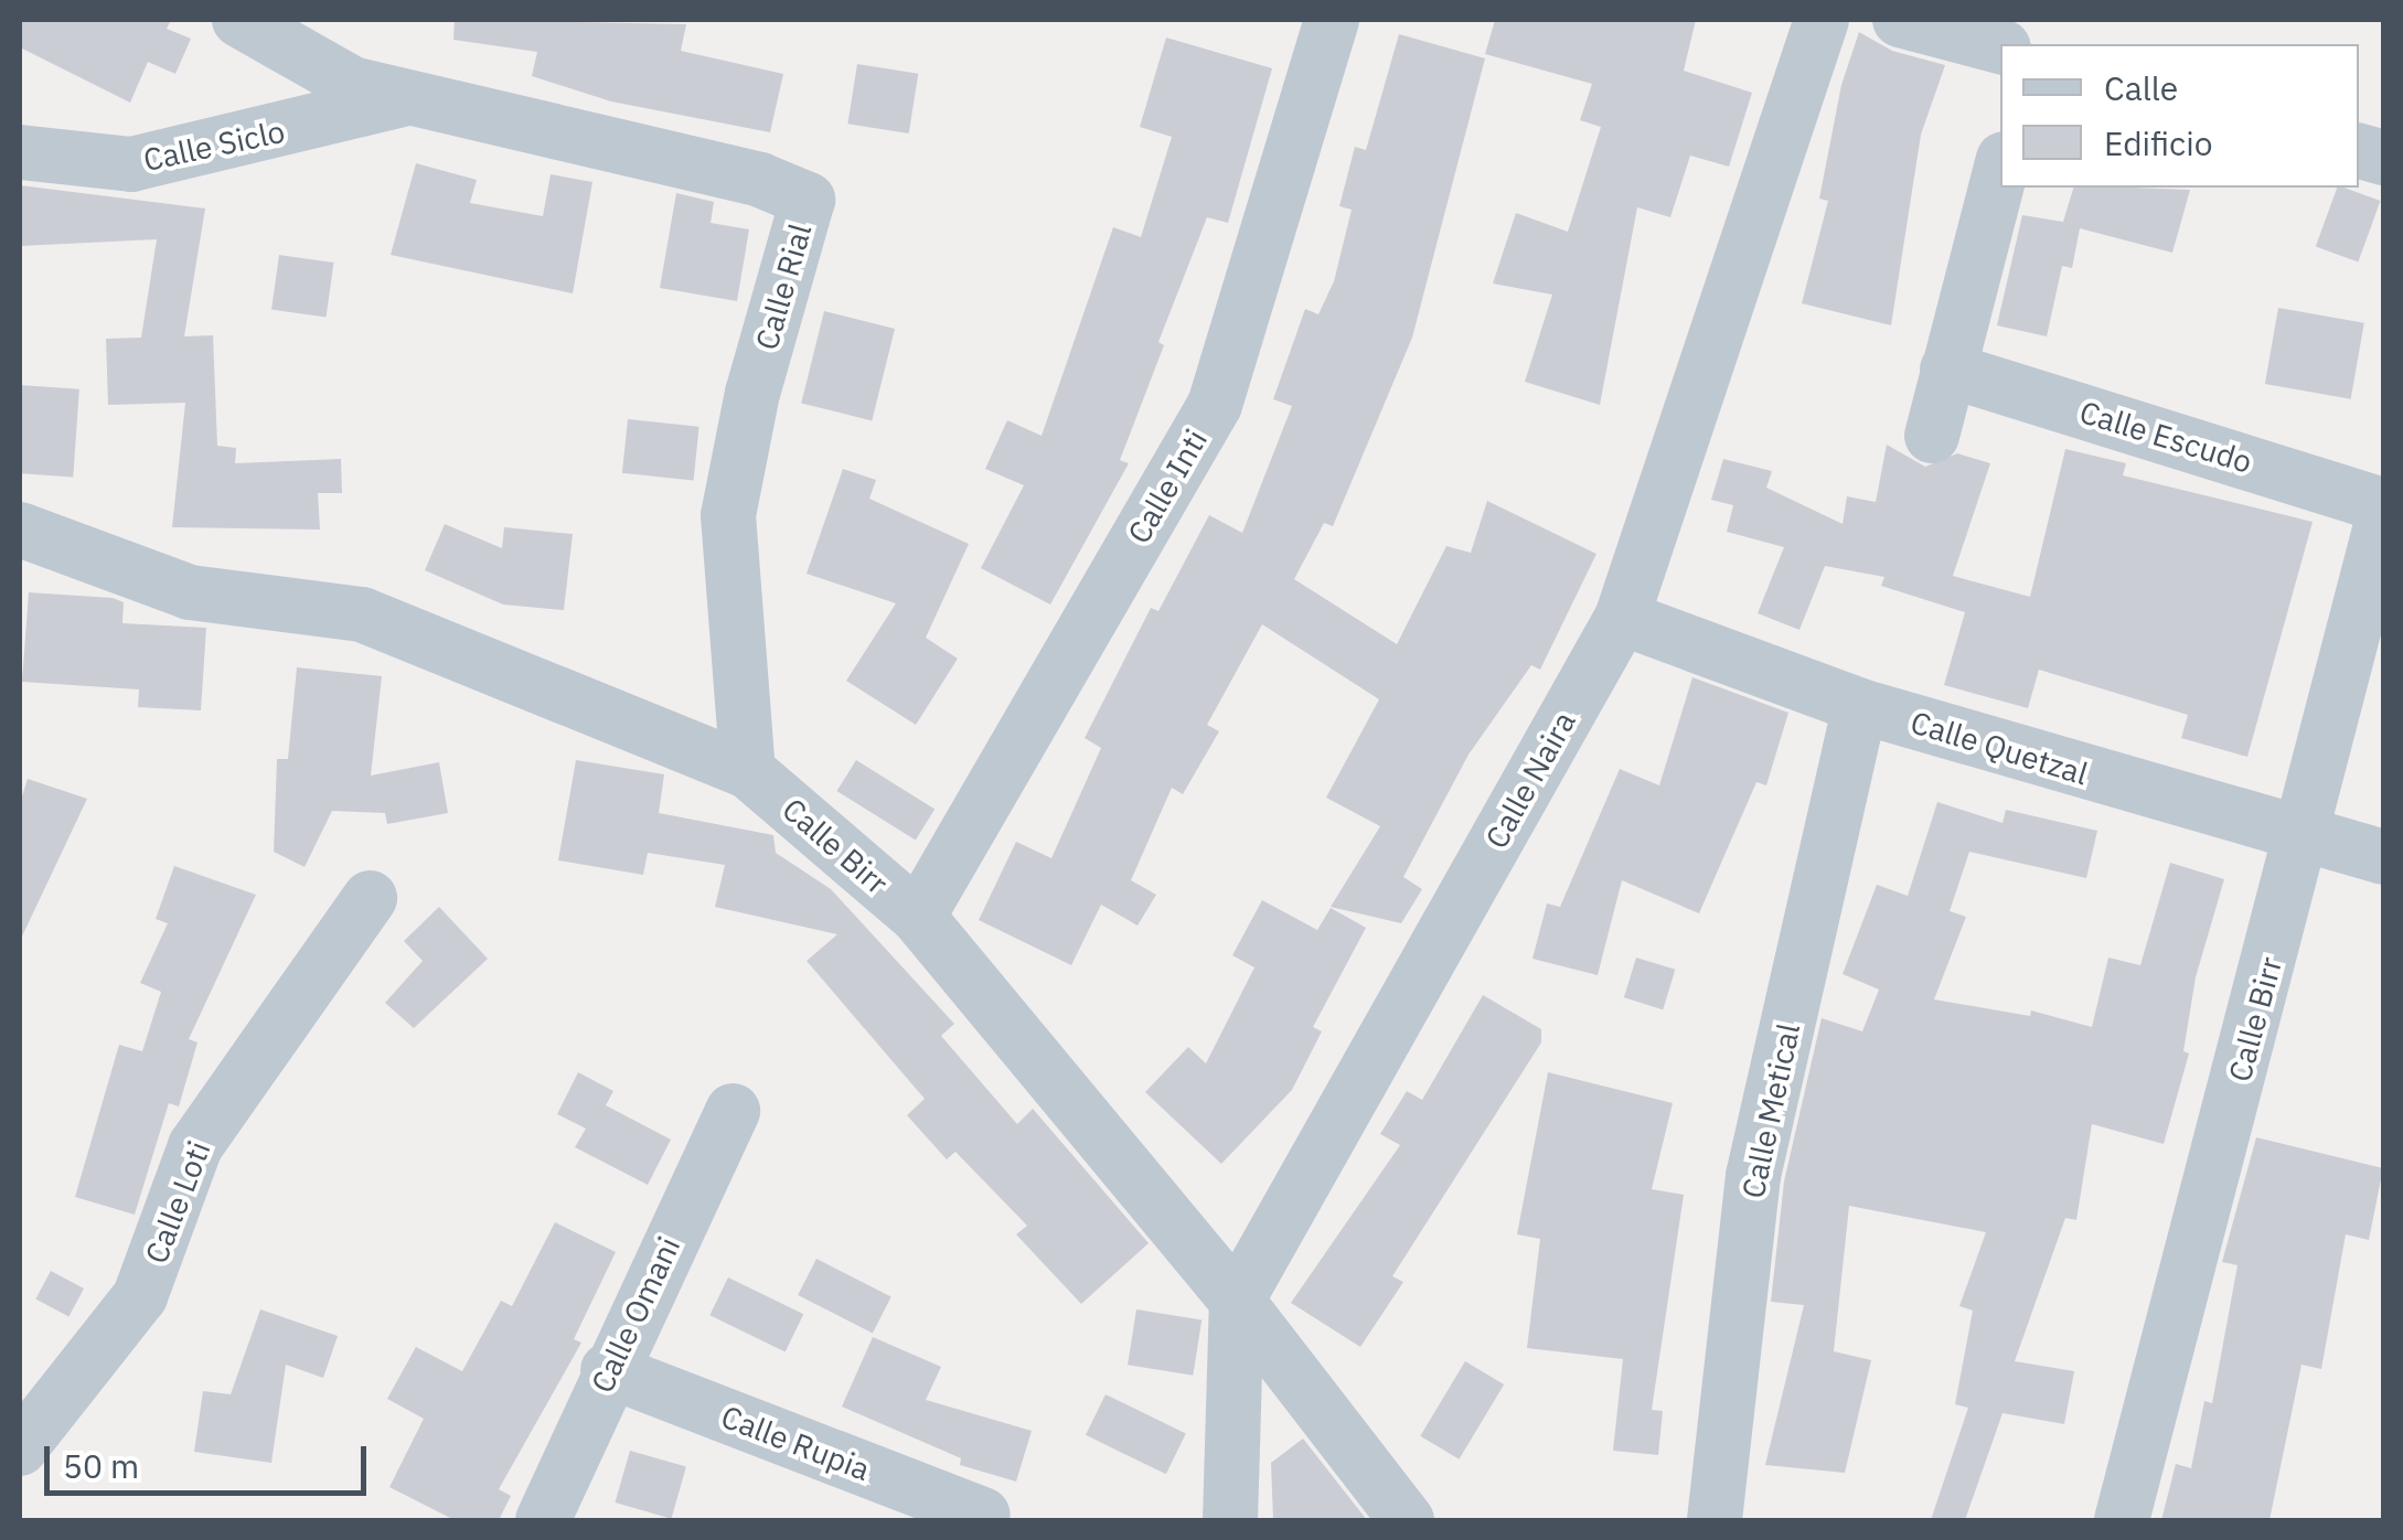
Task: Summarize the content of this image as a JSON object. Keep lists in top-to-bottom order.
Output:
{
  "streets": {
    "street": [
      "Calle Siclo",
      "Calle Rial",
      "Calle Escudo",
      "Calle Inti",
      "Calle Quetzal",
      "Calle Naira",
      "Calle Birr",
      "Calle Metical",
      "Calle Loti",
      "Calle Omani",
      "Calle Rupia"
    ]
  },
  "crossings": [
    ["Calle Siclo", "Calle Rial"],
    ["Calle Rial", "Calle Birr"],
    ["Calle Inti", "Calle Birr"],
    ["Calle Quetzal", "Calle Naira"],
    ["Calle Quetzal", "Calle Birr"],
    ["Calle Quetzal", "Calle Metical"],
    ["Calle Naira", "Calle Birr"],
    ["Calle Omani", "Calle Rupia"]
  ],
  "legend": ["Calle", "Edificio"],
  "scale_bar": "50 m"
}
